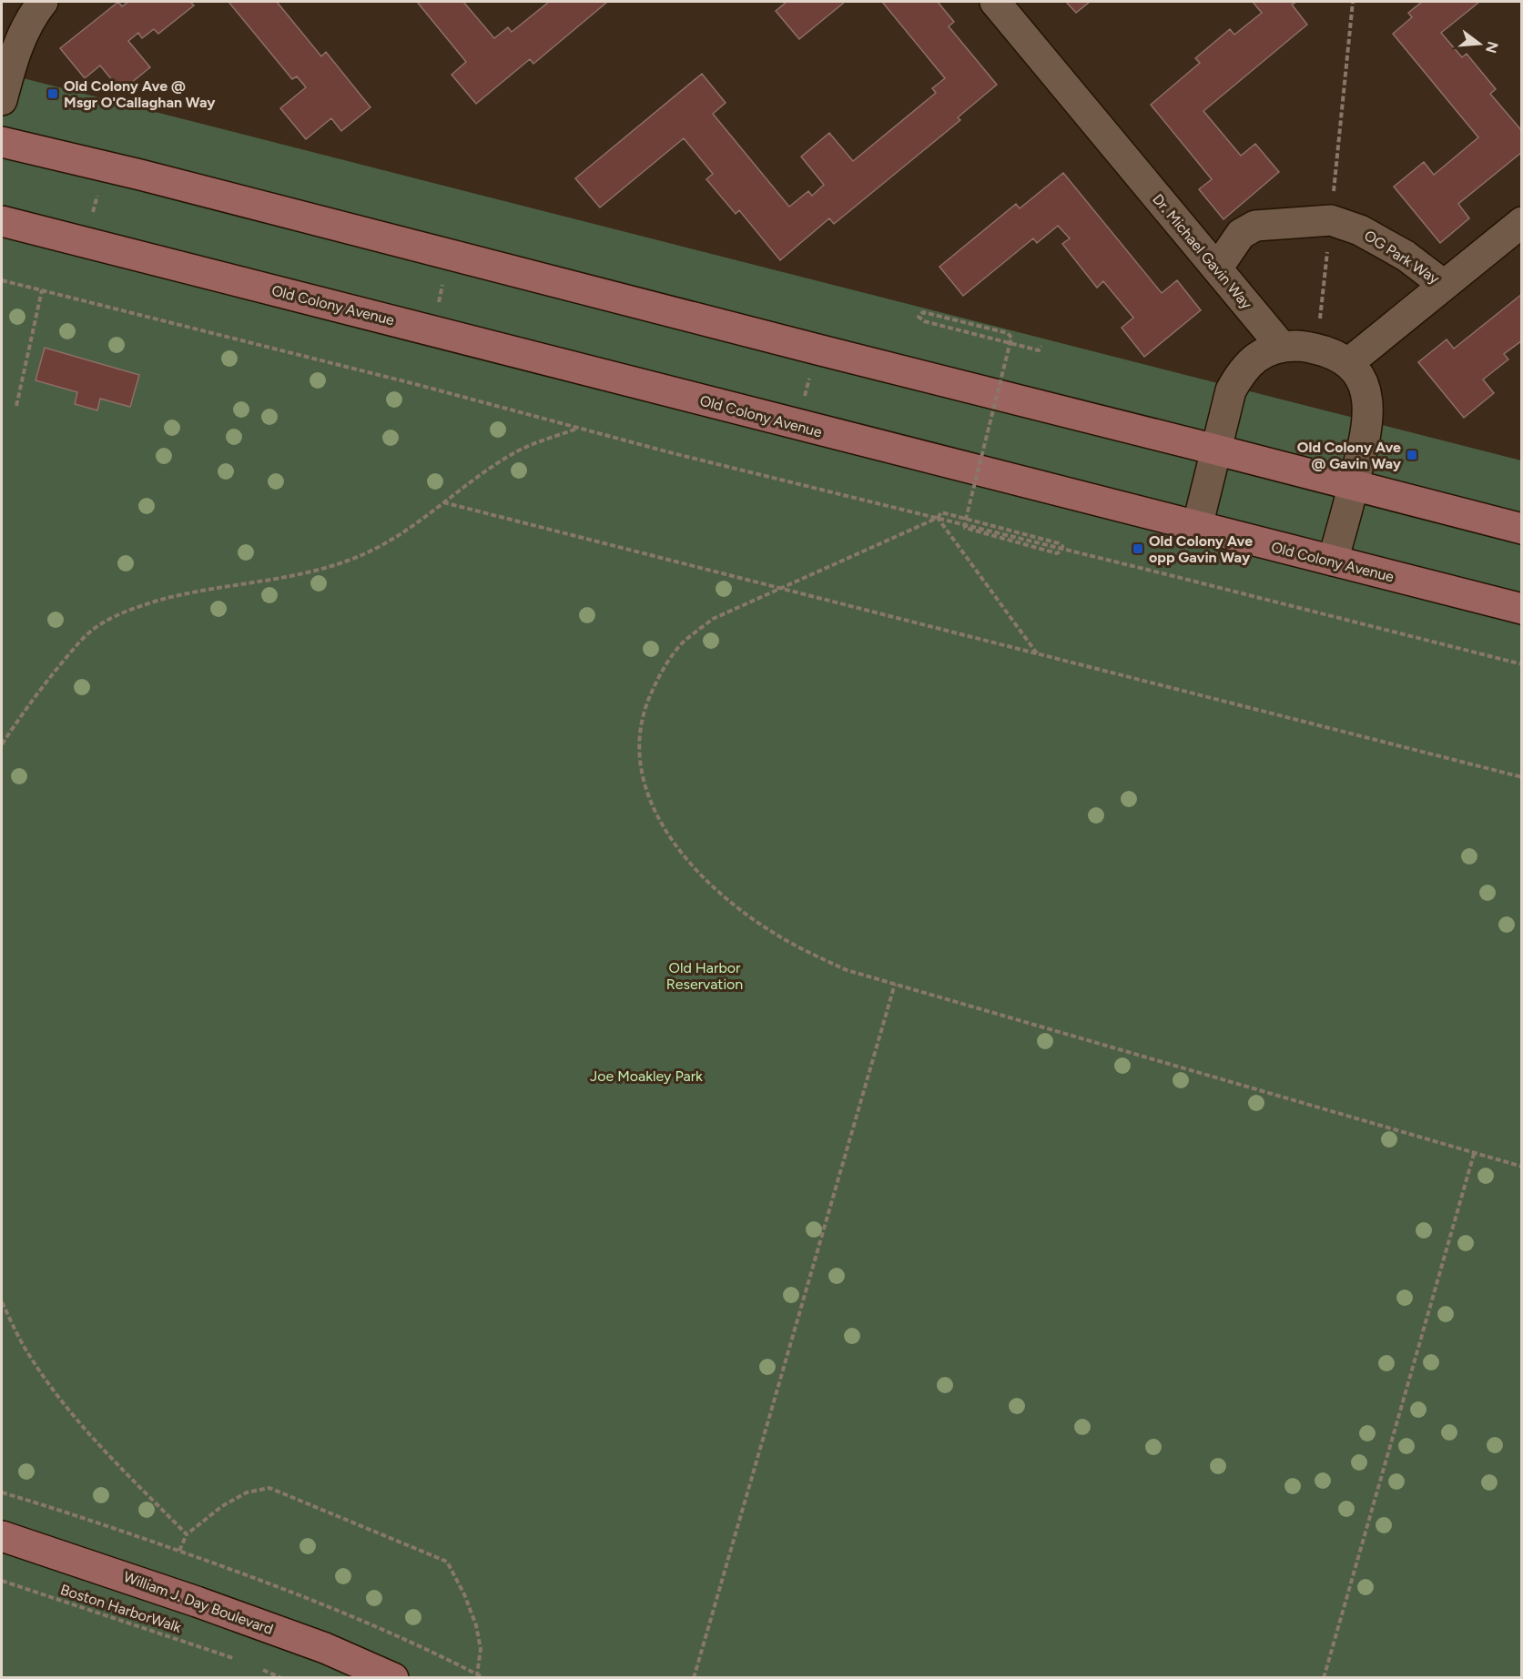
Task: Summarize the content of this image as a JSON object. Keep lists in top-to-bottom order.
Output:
{
  "streets": {
    "main road": ["Old Colony Avenue", "William J. Day Boulevard"],
    "street": ["Dr. Michael Gavin Way", "OG Park Way"],
    "path": ["Boston HarborWalk"]
  },
  "crossings": [
    ["Dr. Michael Gavin Way", "OG Park Way"]
  ],
  "parks": ["Old Harbor Reservation", "Joe Moakley Park"],
  "places": {
    "transit": ["Old Colony Ave @ Msgr O'Callaghan Way", "Old Colony Ave @ Gavin Way", "Old Colony Ave opp Gavin Way"]
  },
  "north": "right"
}
